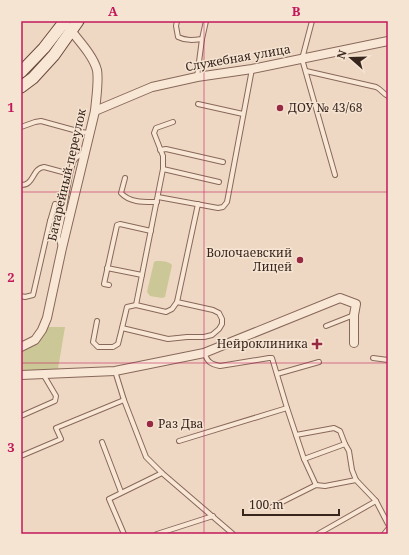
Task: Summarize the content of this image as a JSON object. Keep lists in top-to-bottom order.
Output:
{
  "streets": {
    "street": ["Служебная улица", "Батарейный переулок"]
  },
  "crossings": [
    ["Служебная улица", "Батарейный переулок"]
  ],
  "places": {
    "other": ["ДОУ № 43/68", "Волочаевский Лицей", "Раз Два"],
    "health": ["Нейроклиника"]
  },
  "scale_bar": "100 m",
  "north": "left",
  "grid": {
    "columns": ["A", "B"],
    "rows": ["1", "2", "3"]
  }
}
